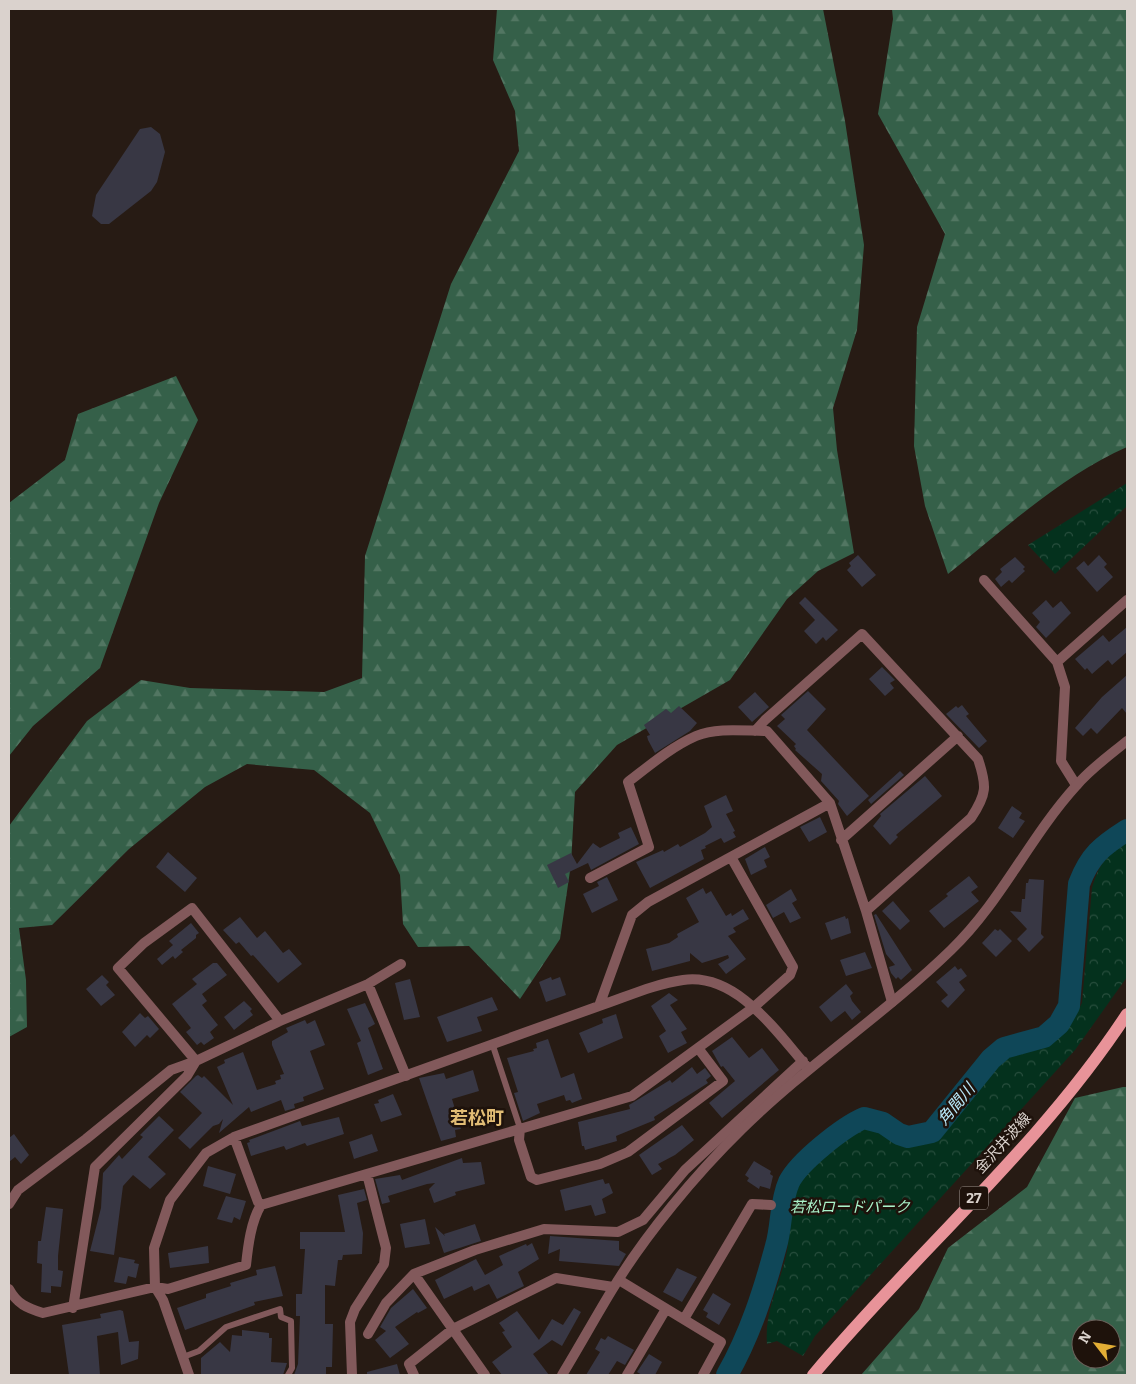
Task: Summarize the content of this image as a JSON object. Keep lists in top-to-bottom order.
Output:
{
  "streets": {
    "main road": ["金沢井波線", "27"]
  },
  "districts": ["若松町"],
  "water": ["角間川"],
  "parks": ["若松ロードパーク"],
  "north": "top left"
}
